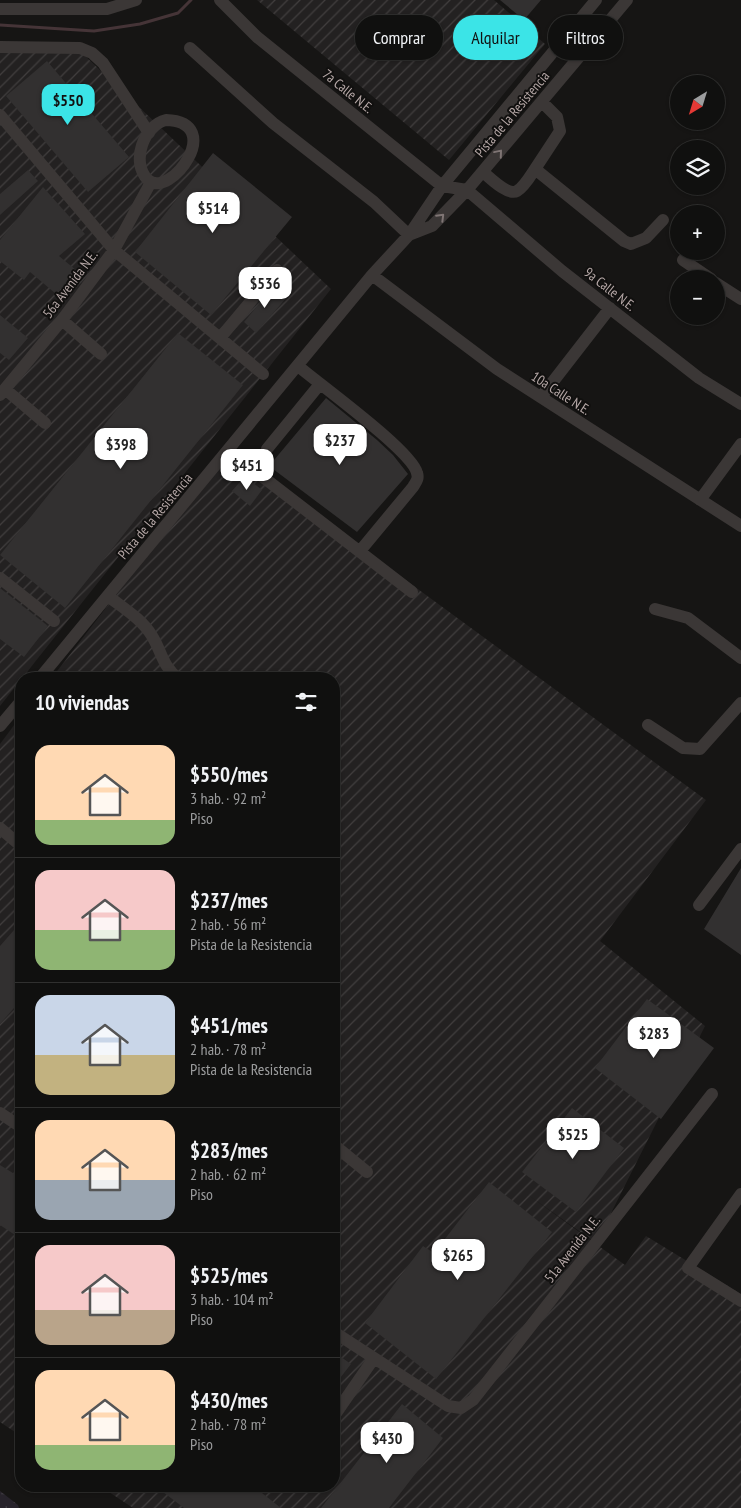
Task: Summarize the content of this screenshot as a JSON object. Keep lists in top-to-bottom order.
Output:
{
  "streets": {
    "street": [
      "7a Calle N.E.",
      "Pista de la Resistencia",
      "56a Avenida N.E.",
      "9a Calle N.E.",
      "10a Calle N.E.",
      "51a Avenida N.E."
    ]
  },
  "crossings": [
    ["7a Calle N.E.", "Pista de la Resistencia"],
    ["7a Calle N.E.", "9a Calle N.E."],
    ["Pista de la Resistencia", "9a Calle N.E."],
    ["Pista de la Resistencia", "10a Calle N.E."]
  ],
  "north": "bottom left",
  "page": {
    "chip": ["Comprar", "Alquilar", "Filtros"],
    "map_buttons": ["+", "−"],
    "price": [
      "$550",
      "$514",
      "$536",
      "$237",
      "$398",
      "$451",
      "$283",
      "$525",
      "$265",
      "$430"
    ],
    "heading": "10 viviendas",
    "list": [
      {
        "name": "$550/mes",
        "note": "3 hab. · 92 m² · Piso"
      },
      {
        "name": "$237/mes",
        "note": "2 hab. · 56 m² · Pista de la Resistencia"
      },
      {
        "name": "$451/mes",
        "note": "2 hab. · 78 m² · Pista de la Resistencia"
      },
      {
        "name": "$283/mes",
        "note": "2 hab. · 62 m² · Piso"
      },
      {
        "name": "$525/mes",
        "note": "3 hab. · 104 m² · Piso"
      },
      {
        "name": "$430/mes",
        "note": "2 hab. · 78 m² · Piso"
      }
    ]
  }
}
